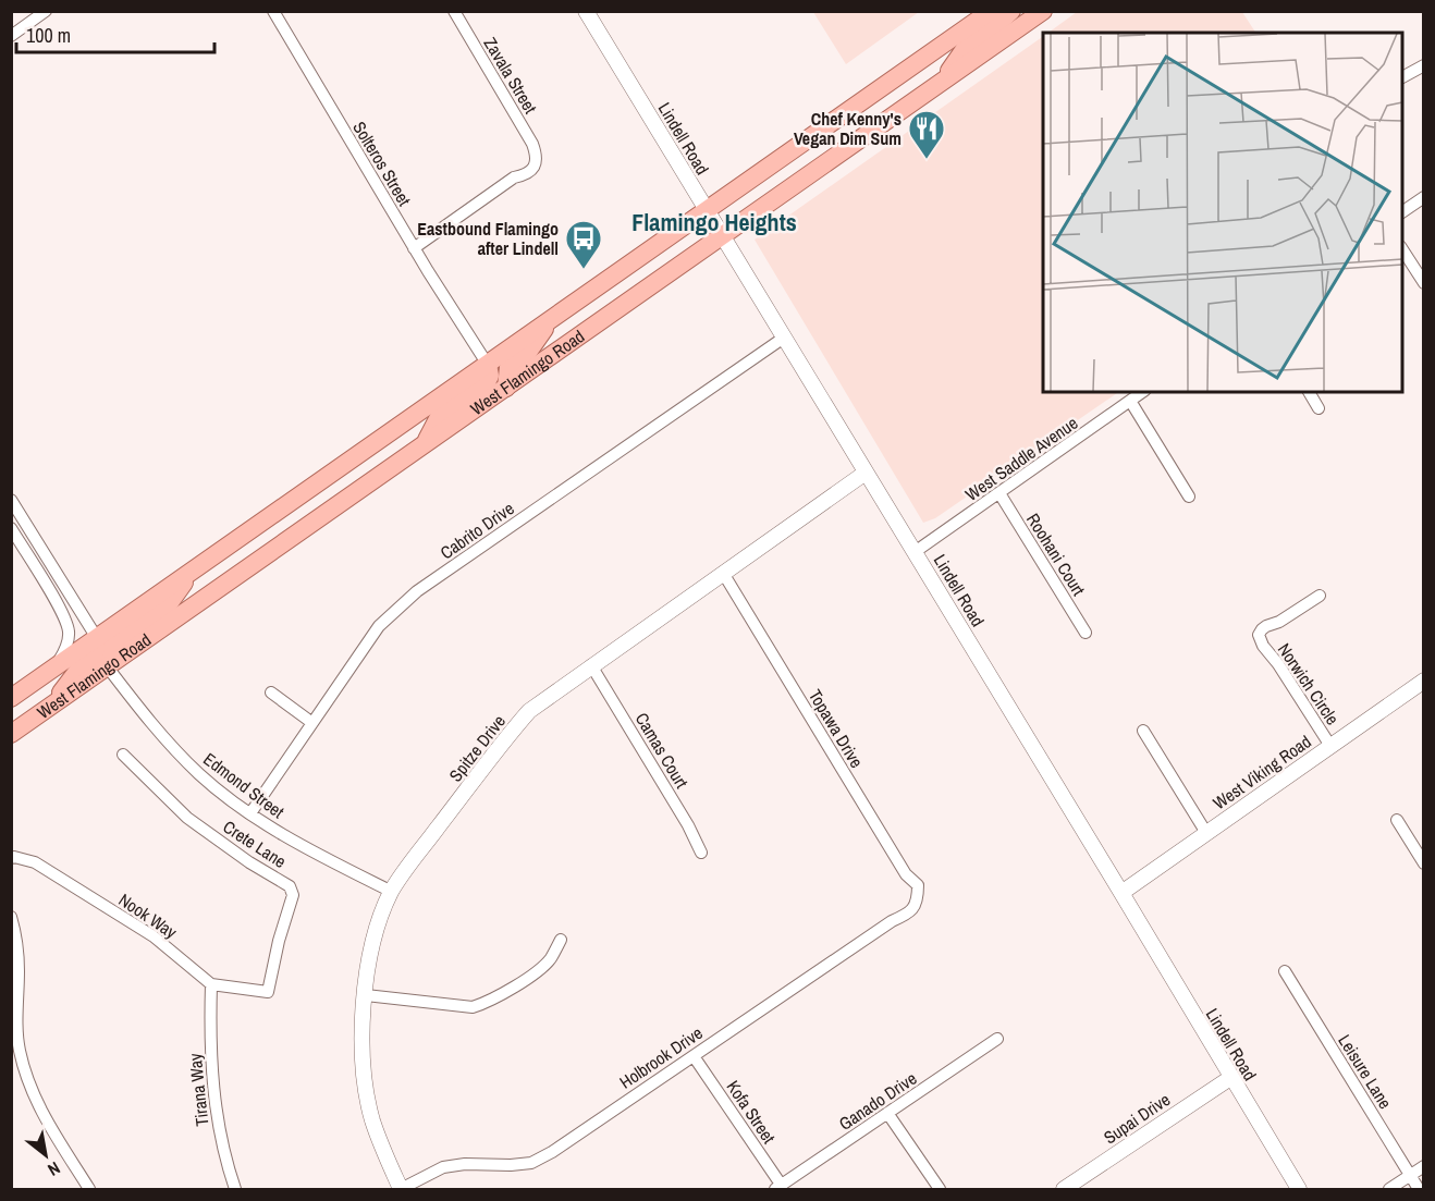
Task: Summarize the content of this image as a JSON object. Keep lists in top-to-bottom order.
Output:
{
  "streets": {
    "main road": ["West Flamingo Road"],
    "street": [
      "Zavala Street",
      "Lindell Road",
      "Solteros Street",
      "West Saddle Avenue",
      "Cabrito Drive",
      "Roohani Court",
      "Norwich Circle",
      "Topawa Drive",
      "Spitze Drive",
      "Camas Court",
      "West Viking Road",
      "Edmond Street",
      "Crete Lane",
      "Nook Way",
      "Holbrook Drive",
      "Leisure Lane",
      "Tirana Way",
      "Ganado Drive",
      "Kofa Street",
      "Supai Drive"
    ]
  },
  "crossings": [
    ["Zavala Street", "Solteros Street"],
    ["Lindell Road", "West Flamingo Road"],
    ["Lindell Road", "West Saddle Avenue"],
    ["Lindell Road", "Cabrito Drive"],
    ["Lindell Road", "Spitze Drive"],
    ["Lindell Road", "West Viking Road"],
    ["Lindell Road", "Supai Drive"],
    ["Solteros Street", "West Flamingo Road"],
    ["West Flamingo Road", "Edmond Street"],
    ["West Saddle Avenue", "Roohani Court"],
    ["Cabrito Drive", "Edmond Street"],
    ["Norwich Circle", "West Viking Road"],
    ["Topawa Drive", "Spitze Drive"],
    ["Topawa Drive", "Holbrook Drive"],
    ["Spitze Drive", "Camas Court"],
    ["Spitze Drive", "Edmond Street"],
    ["Spitze Drive", "Holbrook Drive"],
    ["Crete Lane", "Nook Way"],
    ["Crete Lane", "Tirana Way"],
    ["Nook Way", "Tirana Way"],
    ["Holbrook Drive", "Kofa Street"],
    ["Ganado Drive", "Kofa Street"]
  ],
  "districts": ["Flamingo Heights"],
  "places": {
    "restaurant": ["Chef Kenny's Vegan Dim Sum"],
    "bus stop": ["Eastbound Flamingo after Lindell"]
  },
  "scale_bar": "100 m",
  "north": "bottom right"
}
